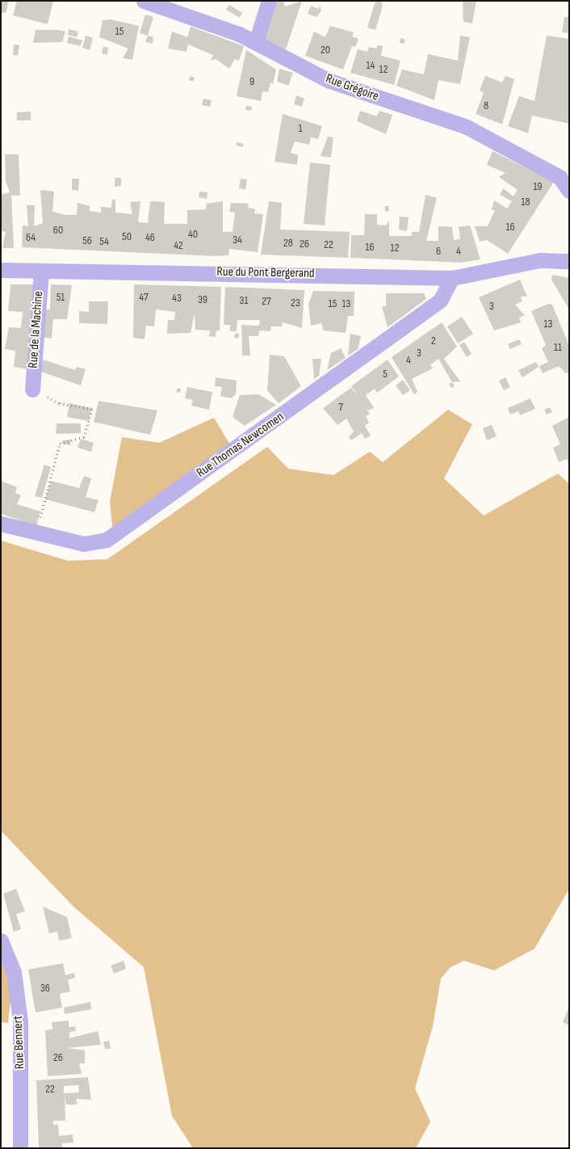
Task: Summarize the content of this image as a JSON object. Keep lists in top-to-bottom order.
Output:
{
  "streets": {
    "street": [
      "Rue Grégoire",
      "Rue du Pont Bergerand",
      "Rue de la Machine",
      "Rue Thomas Newcomen",
      "Rue Bennert"
    ]
  },
  "crossings": [
    ["Rue du Pont Bergerand", "Rue de la Machine"],
    ["Rue du Pont Bergerand", "Rue Thomas Newcomen"]
  ],
  "house_numbers": [
    "15",
    "20",
    "14",
    "12",
    "9",
    "8",
    "1",
    "19",
    "18",
    "16",
    "60",
    "40",
    "50",
    "64",
    "46",
    "34",
    "56",
    "54",
    "28",
    "26",
    "22",
    "42",
    "16",
    "12",
    "6",
    "4",
    "51",
    "47",
    "43",
    "39",
    "31",
    "27",
    "23",
    "15",
    "13",
    "3",
    "13",
    "2",
    "11",
    "3",
    "4",
    "5",
    "7",
    "36",
    "26",
    "22"
  ]
}
